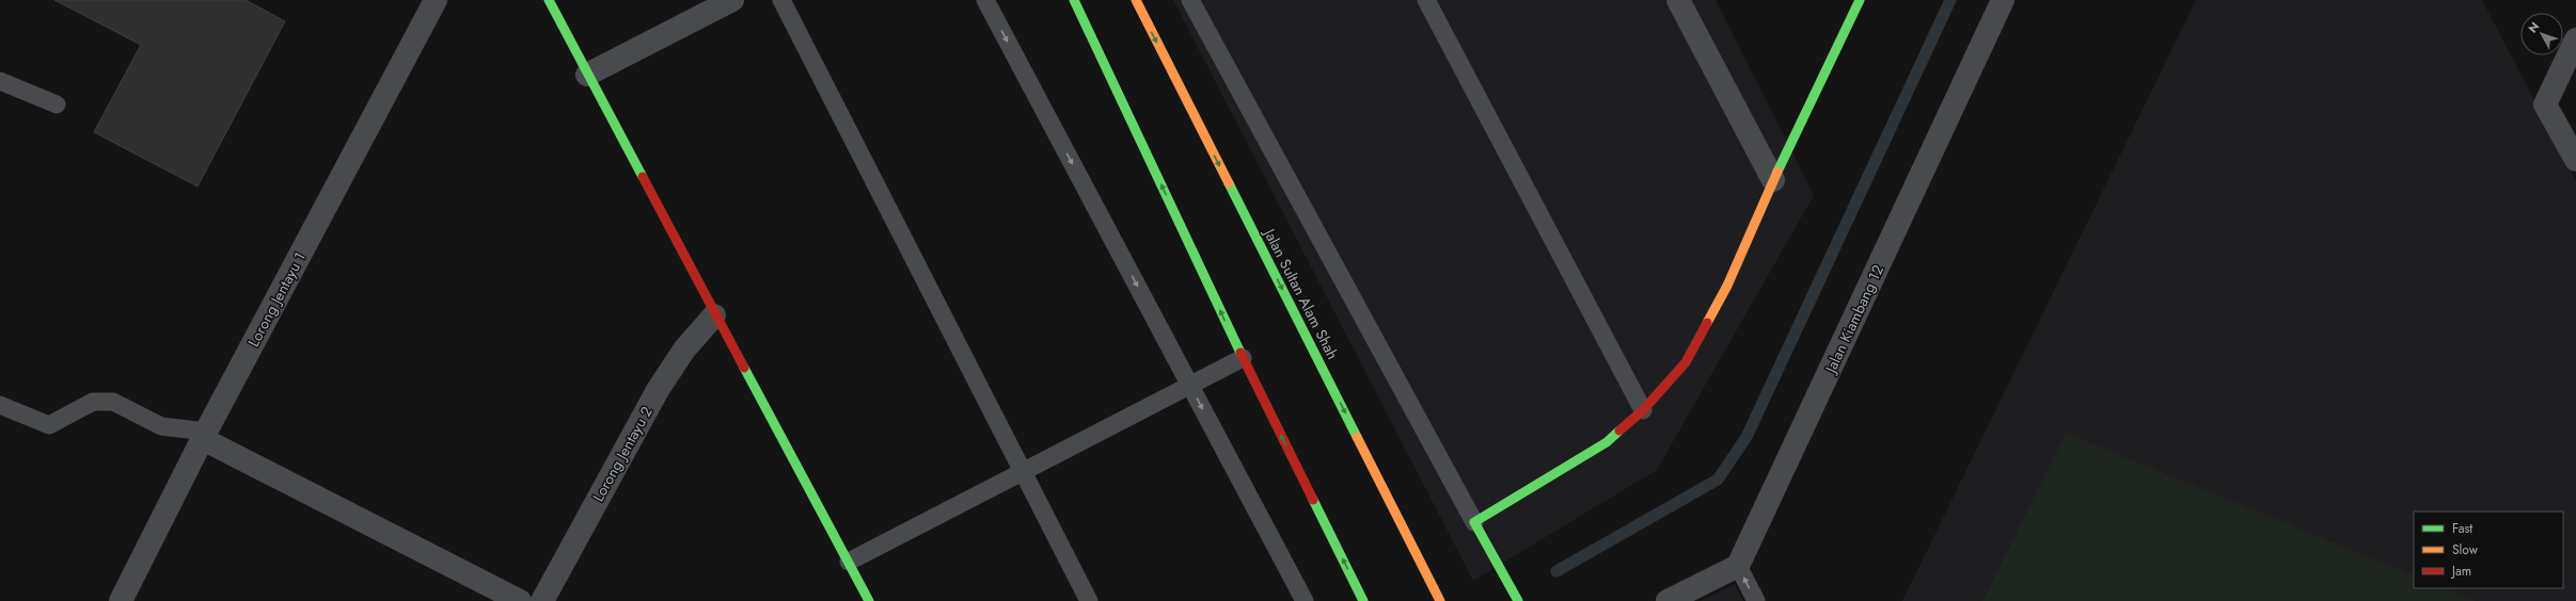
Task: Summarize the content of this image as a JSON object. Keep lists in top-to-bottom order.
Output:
{
  "streets": {
    "main road": ["Jalan Sultan Alam Shah"],
    "street": ["Lorong Jentayu 1", "Jalan Kiambang 12", "Lorong Jentayu 2"]
  },
  "legend": ["Fast", "Slow", "Jam"],
  "north": "top left"
}
